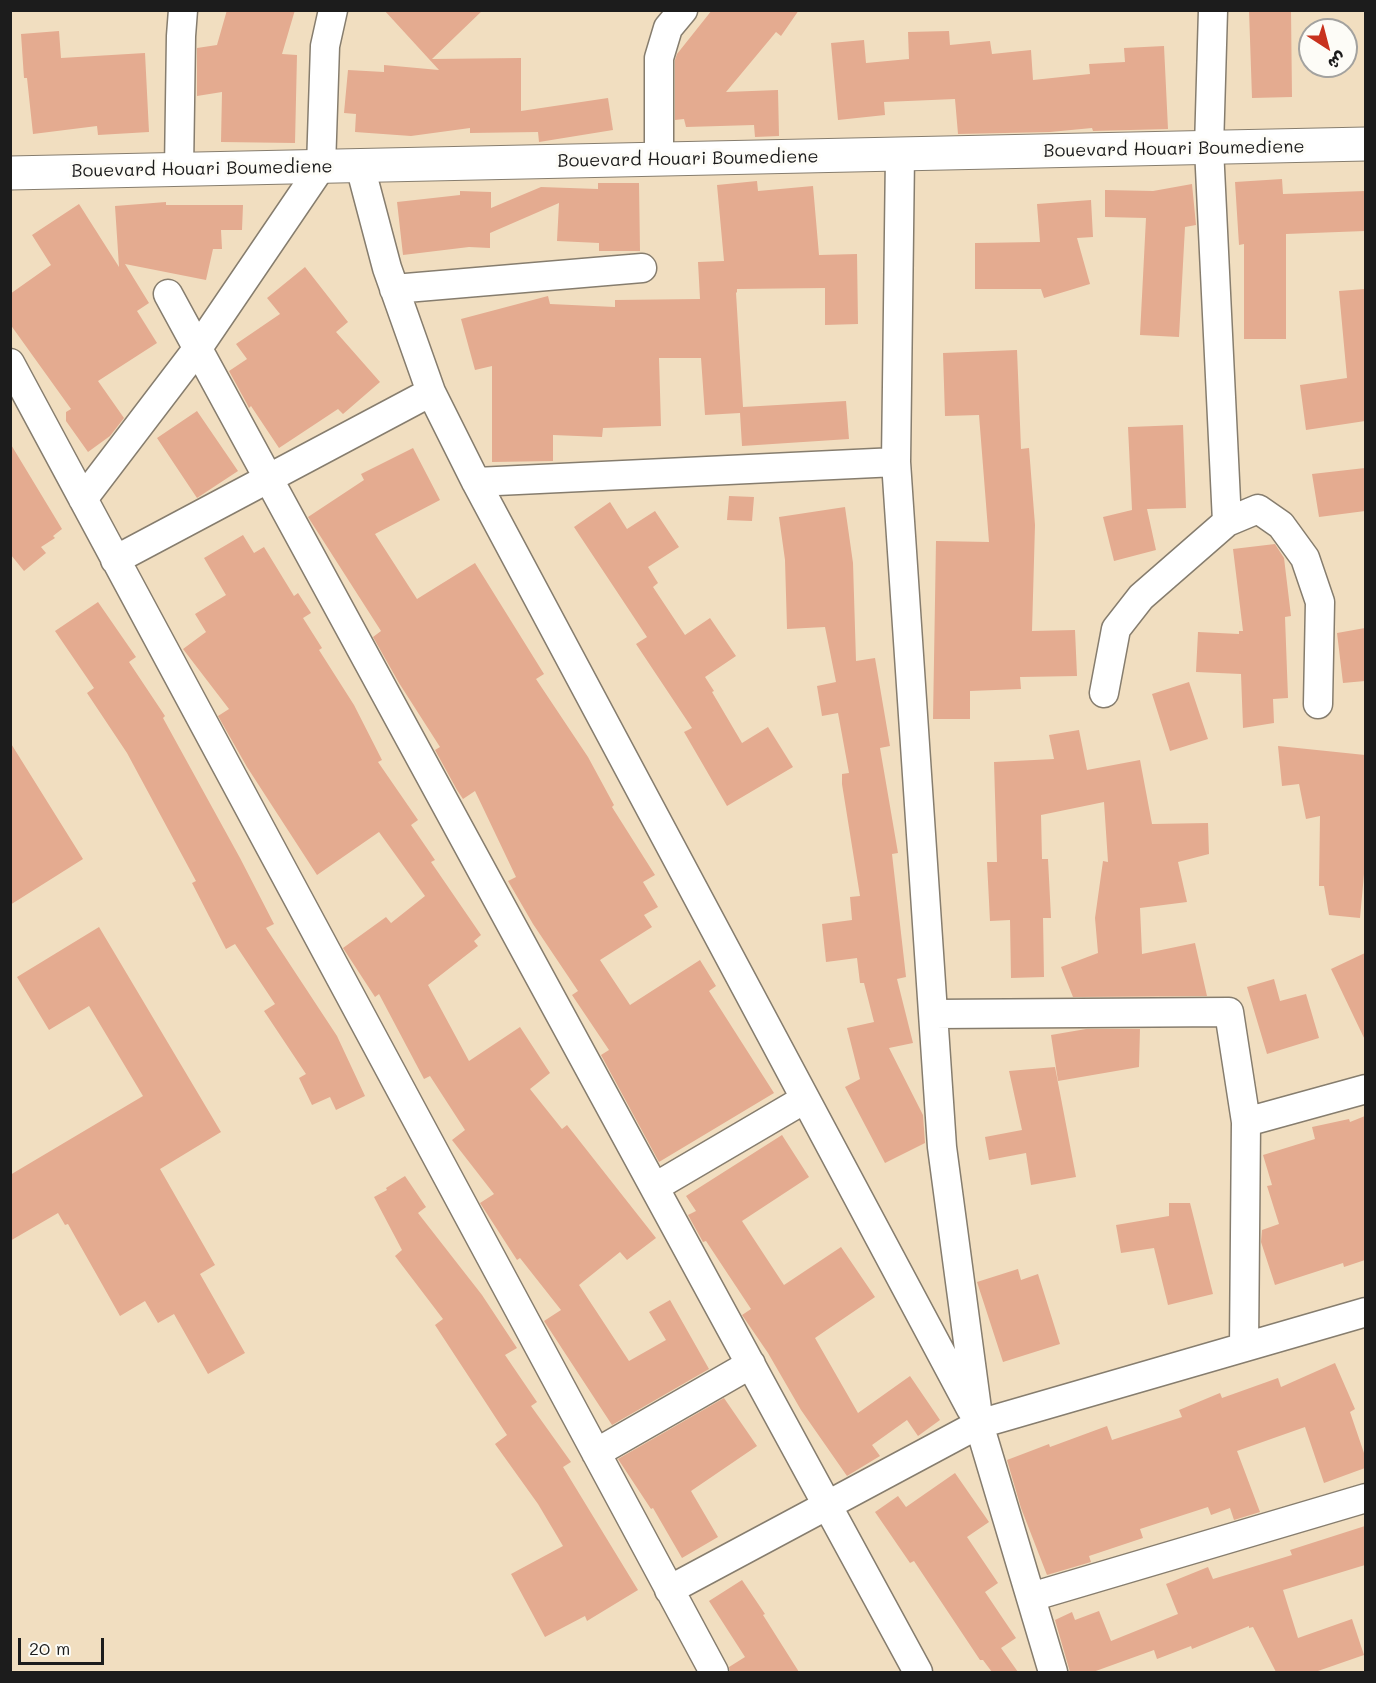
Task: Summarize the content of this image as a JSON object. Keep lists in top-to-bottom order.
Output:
{
  "streets": {
    "street": ["Bouevard Houari Boumediene"]
  },
  "scale_bar": "20 m",
  "north": "bottom right"
}
